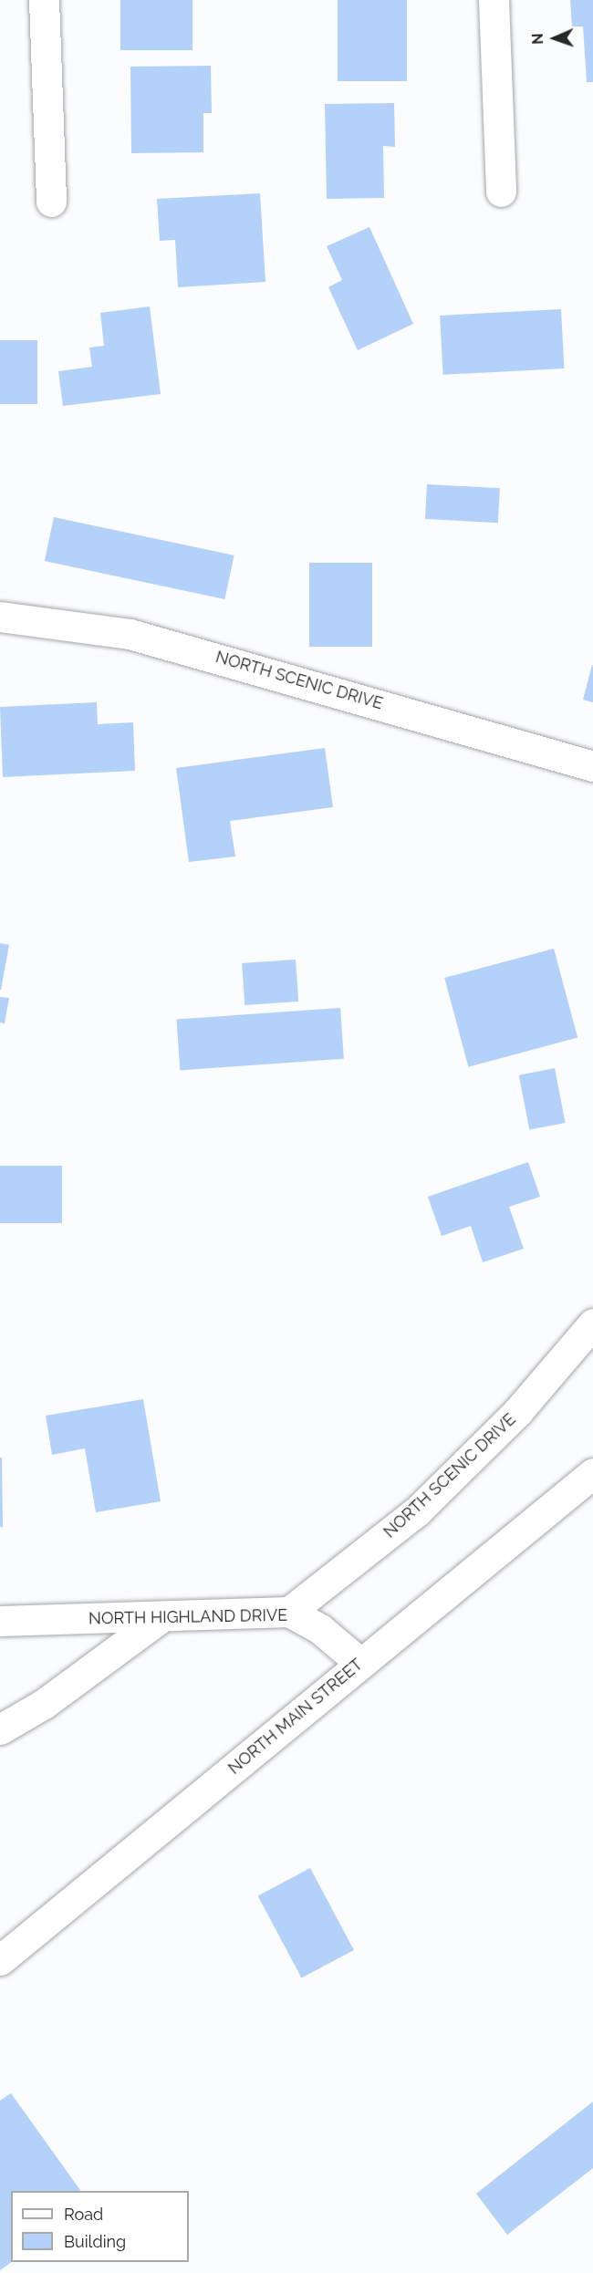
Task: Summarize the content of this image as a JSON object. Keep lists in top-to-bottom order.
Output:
{
  "streets": {
    "street": ["NORTH SCENIC DRIVE", "NORTH HIGHLAND DRIVE", "NORTH MAIN STREET"]
  },
  "crossings": [
    ["NORTH SCENIC DRIVE", "NORTH HIGHLAND DRIVE"],
    ["NORTH HIGHLAND DRIVE", "NORTH MAIN STREET"]
  ],
  "legend": ["Road", "Building"],
  "north": "left"
}
